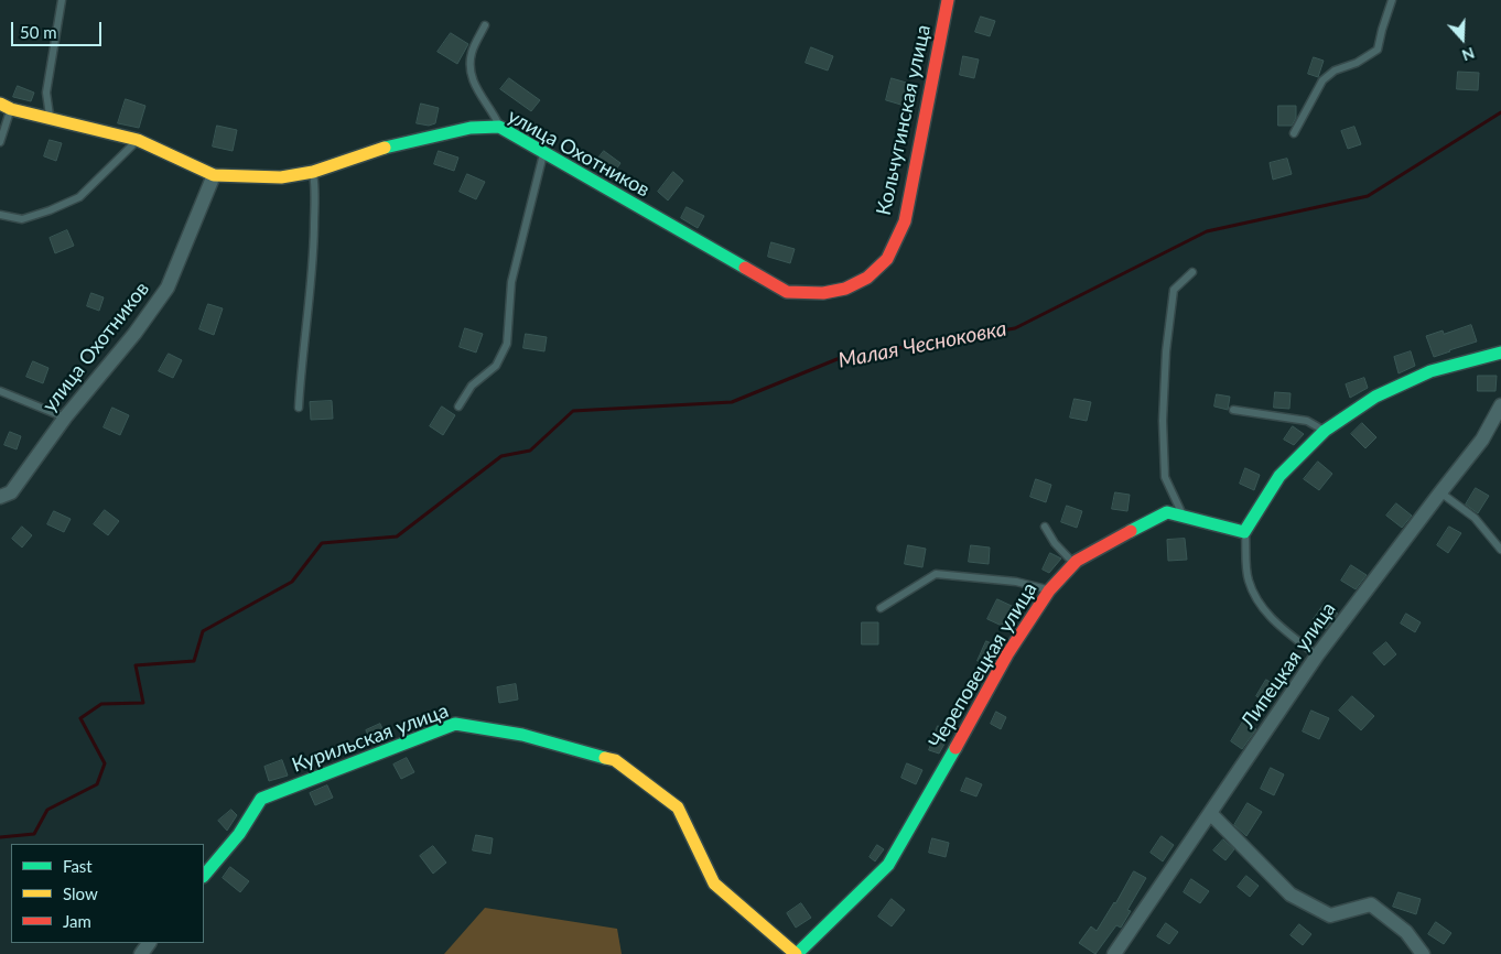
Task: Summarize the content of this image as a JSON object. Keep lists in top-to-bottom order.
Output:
{
  "streets": {
    "street": [
      "Кольчугинская улица",
      "улица Охотников",
      "Череповецкая улица",
      "Липецкая улица",
      "Курильская улица"
    ]
  },
  "crossings": [
    ["Кольчугинская улица", "улица Охотников"],
    ["Череповецкая улица", "Курильская улица"]
  ],
  "water": ["Малая Чесноковка"],
  "legend": ["Fast", "Slow", "Jam"],
  "scale_bar": "50 m",
  "north": "bottom"
}
